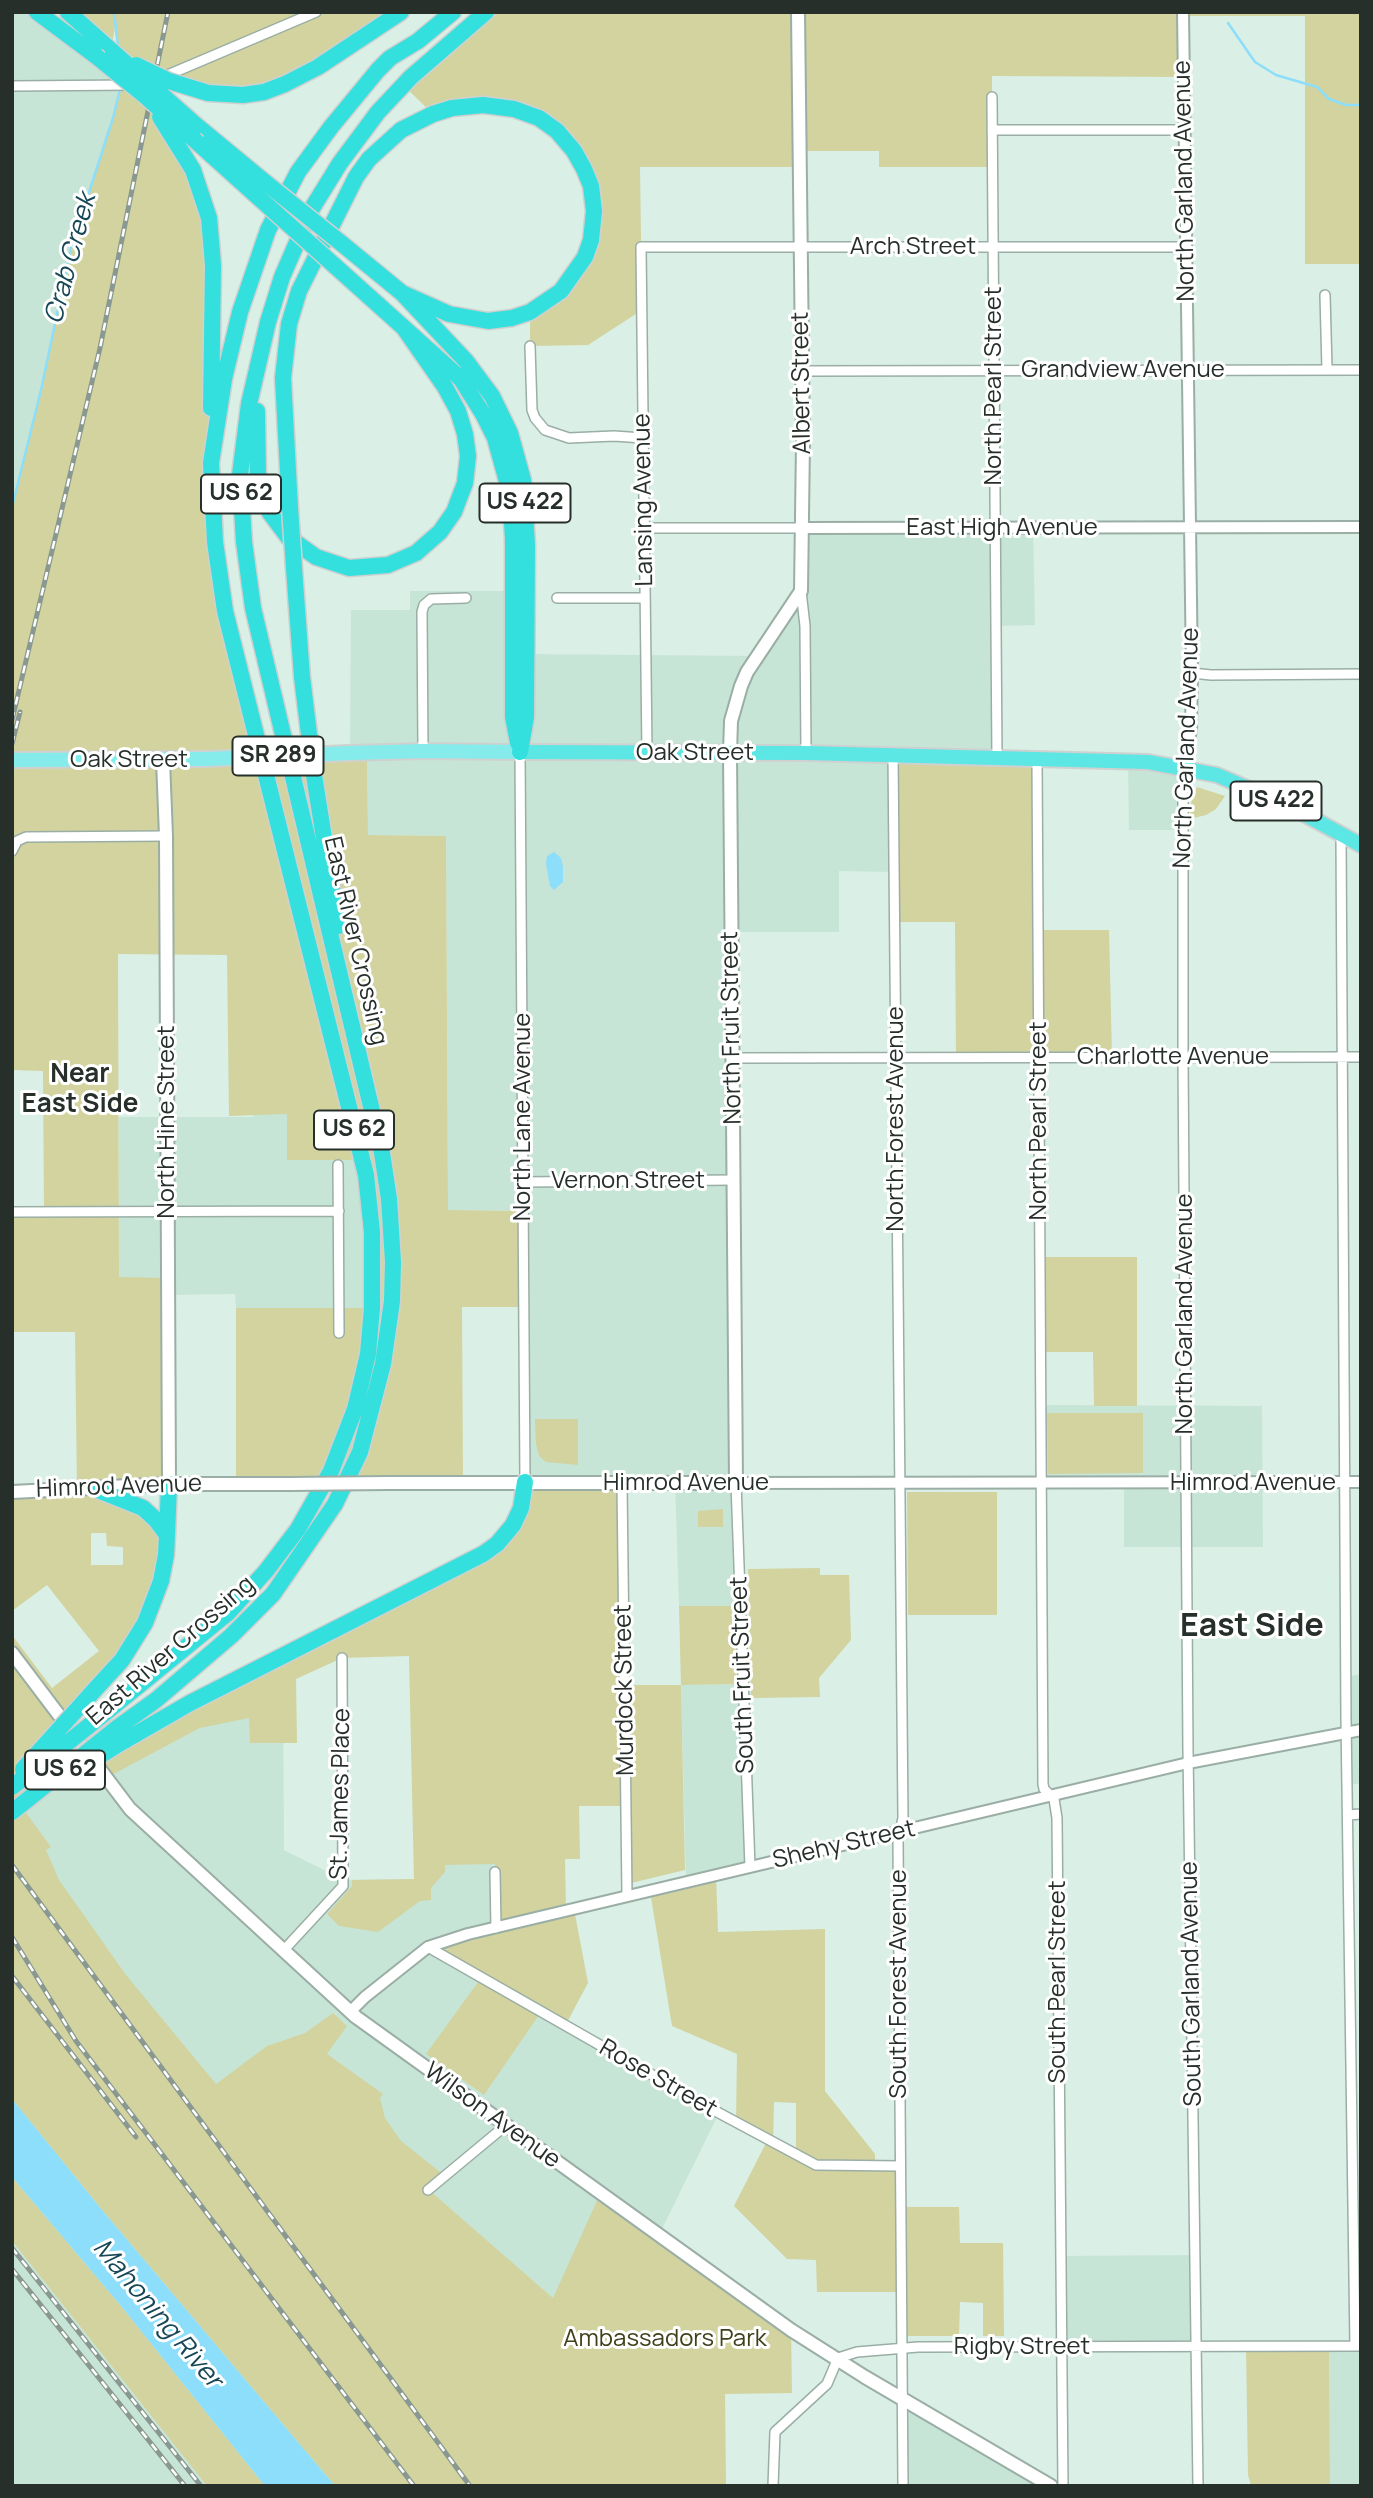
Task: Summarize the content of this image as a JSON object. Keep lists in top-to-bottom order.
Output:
{
  "streets": {
    "highway": [
      "US 62",
      "US 422",
      "Oak Street",
      "East River Crossing"
    ],
    "main road": [
      "Albert Street",
      "SR 289",
      "North Fruit Street",
      "North Hine Street",
      "Himrod Avenue",
      "Wilson Avenue"
    ],
    "street": [
      "North Garland Avenue",
      "Arch Street",
      "Grandview Avenue",
      "North Pearl Street",
      "Lansing Avenue",
      "East High Avenue",
      "Charlotte Avenue",
      "North Lane Avenue",
      "North Forest Avenue",
      "Vernon Street",
      "South Fruit Street",
      "Murdock Street",
      "St. James Place",
      "Shehy Street",
      "South Pearl Street",
      "South Forest Avenue",
      "South Garland Avenue",
      "Rose Street",
      "Rigby Street"
    ]
  },
  "crossings": [
    ["North Garland Avenue", "Arch Street"],
    ["North Garland Avenue", "Grandview Avenue"],
    ["North Garland Avenue", "East High Avenue"],
    ["North Garland Avenue", "Oak Street"],
    ["North Garland Avenue", "Charlotte Avenue"],
    ["North Garland Avenue", "Himrod Avenue"],
    ["North Garland Avenue", "South Garland Avenue"],
    ["Arch Street", "Albert Street"],
    ["Arch Street", "North Pearl Street"],
    ["Arch Street", "Lansing Avenue"],
    ["Grandview Avenue", "Albert Street"],
    ["Grandview Avenue", "North Pearl Street"],
    ["Albert Street", "East High Avenue"],
    ["Albert Street", "Oak Street"],
    ["Albert Street", "North Fruit Street"],
    ["North Pearl Street", "East High Avenue"],
    ["North Pearl Street", "Oak Street"],
    ["North Pearl Street", "Charlotte Avenue"],
    ["North Pearl Street", "Himrod Avenue"],
    ["North Pearl Street", "South Pearl Street"],
    ["Lansing Avenue", "East High Avenue"],
    ["Lansing Avenue", "Oak Street"],
    ["US 422", "Oak Street"],
    ["US 422", "North Lane Avenue"],
    ["Oak Street", "North Fruit Street"],
    ["Oak Street", "North Lane Avenue"],
    ["Oak Street", "North Forest Avenue"],
    ["Oak Street", "North Hine Street"],
    ["North Fruit Street", "Charlotte Avenue"],
    ["North Fruit Street", "Vernon Street"],
    ["North Fruit Street", "Himrod Avenue"],
    ["North Fruit Street", "South Fruit Street"],
    ["Charlotte Avenue", "North Forest Avenue"],
    ["North Lane Avenue", "Vernon Street"],
    ["North Lane Avenue", "Himrod Avenue"],
    ["North Forest Avenue", "Himrod Avenue"],
    ["North Forest Avenue", "South Forest Avenue"],
    ["North Hine Street", "Himrod Avenue"],
    ["Himrod Avenue", "South Fruit Street"],
    ["Himrod Avenue", "Murdock Street"],
    ["Himrod Avenue", "South Pearl Street"],
    ["Himrod Avenue", "South Forest Avenue"],
    ["Himrod Avenue", "South Garland Avenue"],
    ["South Fruit Street", "Shehy Street"],
    ["Murdock Street", "Shehy Street"],
    ["St. James Place", "Wilson Avenue"],
    ["Shehy Street", "South Pearl Street"],
    ["Shehy Street", "South Forest Avenue"],
    ["Shehy Street", "South Garland Avenue"],
    ["Shehy Street", "Rose Street"],
    ["Shehy Street", "Wilson Avenue"],
    ["South Pearl Street", "Rigby Street"],
    ["South Forest Avenue", "Rose Street"],
    ["South Forest Avenue", "Wilson Avenue"],
    ["South Forest Avenue", "Rigby Street"],
    ["South Garland Avenue", "Rigby Street"],
    ["Wilson Avenue", "Rigby Street"]
  ],
  "districts": ["Near East Side", "East Side"],
  "water": ["Crab Creek", "Mahoning River"],
  "parks": ["Ambassadors Park"]
}
